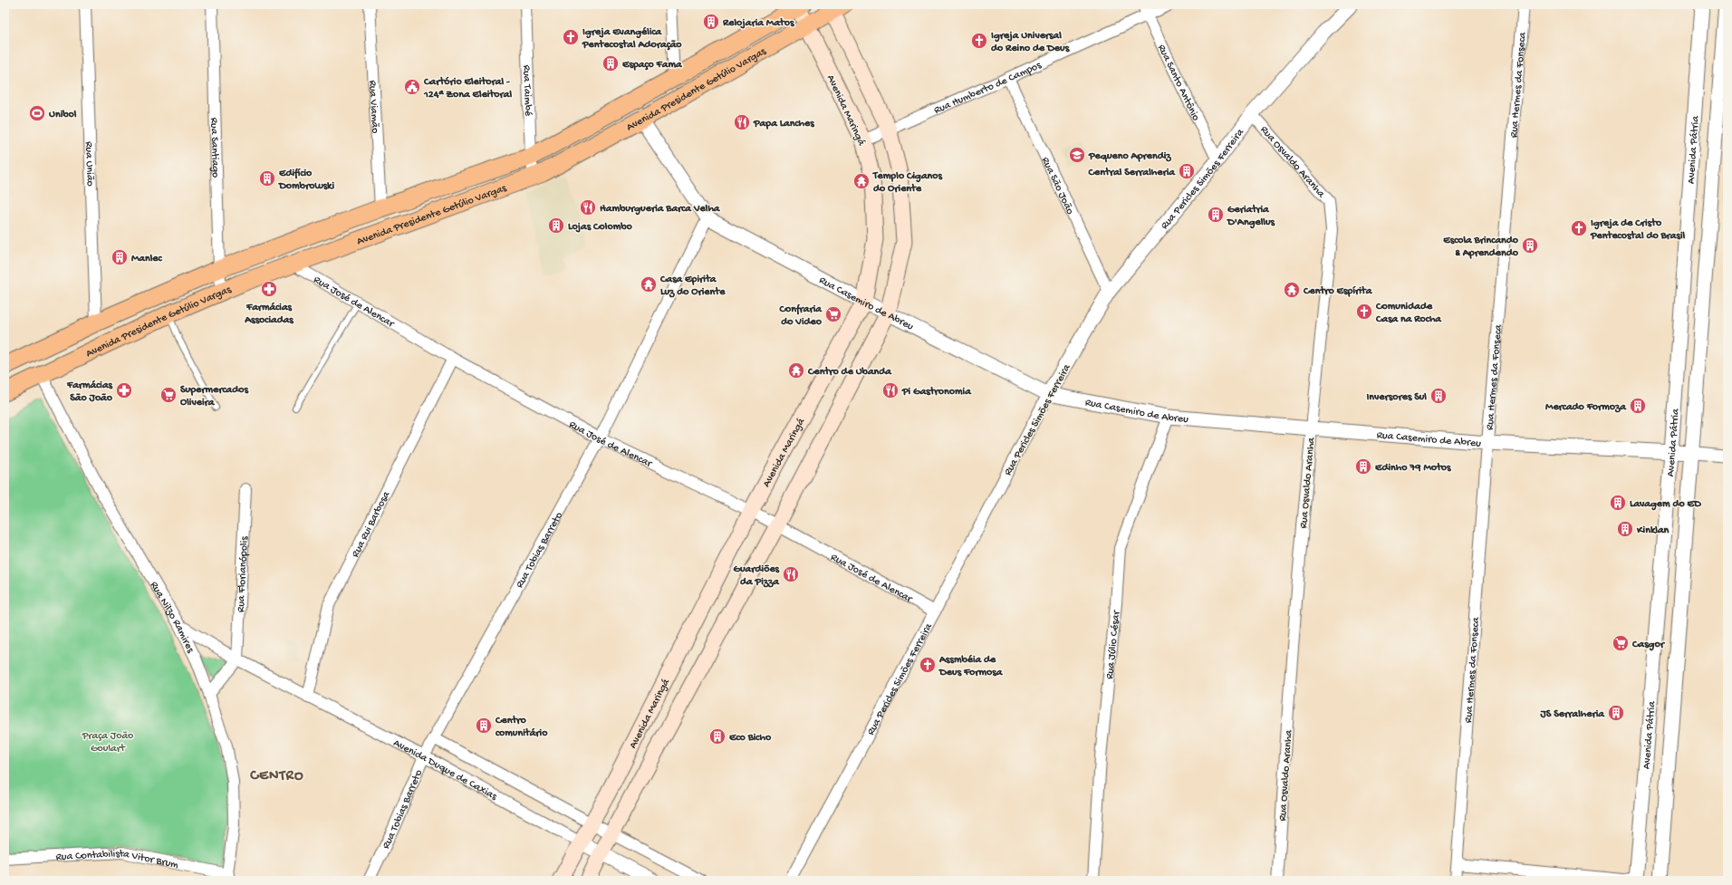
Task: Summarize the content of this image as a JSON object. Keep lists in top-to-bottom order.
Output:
{
  "streets": {
    "main road": ["Avenida Presidente Getúlio Vargas", "Avenida Maringá"],
    "street": [
      "Rua Santo Antônio",
      "Rua Hermes da Fonseca",
      "Rua Humberto de Campos",
      "Rua Taimbé",
      "Rua Viamão",
      "Rua Santiago",
      "Avenida Pátria",
      "Rua Osvaldo Aranha",
      "Rua União",
      "Rua Pericles Simões Ferreira",
      "Rua São João",
      "Rua José de Alencar",
      "Rua Casemiro de Abreu",
      "Rua Rui Barbosa",
      "Rua Tobias Barreto",
      "Rua Florianópolis",
      "Rua Nilzo Ramires",
      "Rua Júlio César",
      "Avenida Duque de Caxias",
      "Rua Contabilista Vitor Brum"
    ]
  },
  "crossings": [
    ["Rua Santo Antônio", "Rua Humberto de Campos"],
    ["Rua Santo Antônio", "Rua Pericles Simões Ferreira"],
    ["Rua Hermes da Fonseca", "Rua Casemiro de Abreu"],
    ["Rua Humberto de Campos", "Avenida Maringá"],
    ["Rua Humberto de Campos", "Rua São João"],
    ["Avenida Presidente Getúlio Vargas", "Rua Taimbé"],
    ["Avenida Presidente Getúlio Vargas", "Rua Viamão"],
    ["Avenida Presidente Getúlio Vargas", "Avenida Maringá"],
    ["Avenida Presidente Getúlio Vargas", "Rua Santiago"],
    ["Avenida Presidente Getúlio Vargas", "Rua União"],
    ["Avenida Presidente Getúlio Vargas", "Rua José de Alencar"],
    ["Avenida Presidente Getúlio Vargas", "Rua Casemiro de Abreu"],
    ["Avenida Presidente Getúlio Vargas", "Rua Nilzo Ramires"],
    ["Avenida Maringá", "Rua José de Alencar"],
    ["Avenida Maringá", "Rua Casemiro de Abreu"],
    ["Avenida Maringá", "Avenida Duque de Caxias"],
    ["Avenida Pátria", "Rua Casemiro de Abreu"],
    ["Rua Osvaldo Aranha", "Rua Pericles Simões Ferreira"],
    ["Rua Osvaldo Aranha", "Rua Casemiro de Abreu"],
    ["Rua Pericles Simões Ferreira", "Rua São João"],
    ["Rua Pericles Simões Ferreira", "Rua José de Alencar"],
    ["Rua Pericles Simões Ferreira", "Rua Casemiro de Abreu"],
    ["Rua José de Alencar", "Rua Rui Barbosa"],
    ["Rua José de Alencar", "Rua Tobias Barreto"],
    ["Rua Casemiro de Abreu", "Rua Tobias Barreto"],
    ["Rua Casemiro de Abreu", "Rua Júlio César"],
    ["Rua Rui Barbosa", "Avenida Duque de Caxias"],
    ["Rua Tobias Barreto", "Avenida Duque de Caxias"],
    ["Rua Florianópolis", "Avenida Duque de Caxias"],
    ["Rua Nilzo Ramires", "Avenida Duque de Caxias"],
    ["Rua Nilzo Ramires", "Rua Contabilista Vitor Brum"]
  ],
  "districts": ["CENTRO"],
  "parks": ["Praça João Goulart"],
  "places": {
    "building": [
      "Relojaria Matos",
      "Espaço Fama",
      "Central Serralheria",
      "Edifício Dombrowski",
      "Geriatria D'Angellus",
      "Lojas Colombo",
      "Escola Brincando & Aprendendo",
      "Manlec",
      "Inversores Sul",
      "Mercado Formoza",
      "Edinho 79 Motos",
      "Lavagem do ED",
      "Kinklan",
      "JS Serralheria",
      "Centro comunitário",
      "Eco Bicho"
    ],
    "church": [
      "Igreja Evangélica Pentecostal Adoração",
      "Igreja Universal do Reino de Deus",
      "Igreja de Cristo Pentecostal do Brasil",
      "Comunidade Casa na Rocha",
      "Assmbéia de Deus Formosa"
    ],
    "public building": ["Cartório Eleitoral - 124ª Zona Eleitoral"],
    "sports": ["Unibol"],
    "restaurant": [
      "Papa Lanches",
      "Hamburgueria Barca Velha",
      "Pi Gastronomia",
      "Guardiões da Pizza"
    ],
    "school or university": ["Pequeno Aprendiz"],
    "temple": [
      "Templo Ciganos do Oriente",
      "Casa Epirita Luz do Oriente",
      "Centro Espírita",
      "Centro de Ubanda"
    ],
    "pharmacy": ["Farmácias Associadas", "Farmácias São João"],
    "supermarket": ["Confraria do Video", "Supermercados Oliveira", "Casgor"]
  }
}
